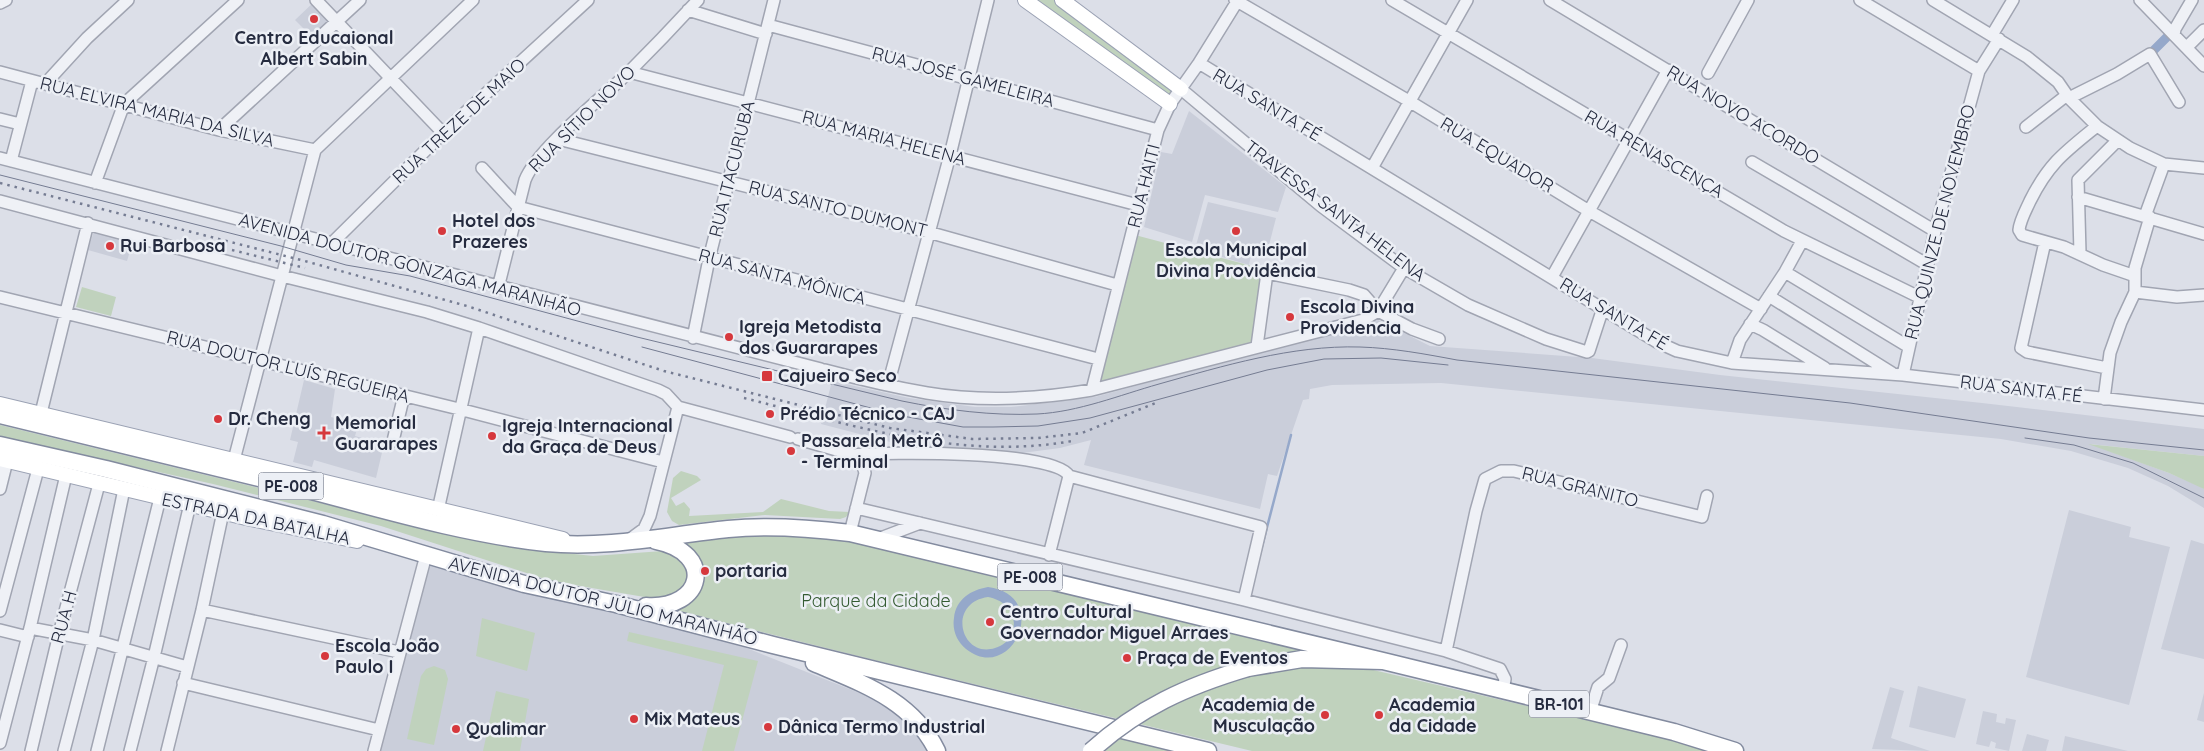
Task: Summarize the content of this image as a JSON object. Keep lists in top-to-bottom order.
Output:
{
  "streets": {
    "highway": ["PE-008", "AVENIDA DOUTOR JÚLIO MARANHÃO", "BR-101"],
    "main road": ["ESTRADA DA BATALHA"],
    "street": [
      "RUA JOSÉ GAMELEIRA",
      "RUA SANTA FÉ",
      "RUA ELVIRA MARIA DA SILVA",
      "RUA NOVO ACORDO",
      "RUA SÍTIO NOVO",
      "RUA TREZE DE MAIO",
      "RUA MARIA HELENA",
      "RUA RENASCENÇA",
      "RUA EQUADOR",
      "RUA ITACURUBA",
      "RUA HAITI",
      "RUA SANTO DUMONT",
      "TRAVESSA SANTA HELENA",
      "RUA QUINZE DE NOVEMBRO",
      "AVENIDA DOUTOR GONZAGA MARANHÃO",
      "RUA SANTA MÔNICA",
      "RUA DOUTOR LUÍS REGUEIRA",
      "RUA GRANITO",
      "RUA H"
    ]
  },
  "crossings": [
    ["RUA JOSÉ GAMELEIRA", "RUA SÍTIO NOVO"],
    ["RUA JOSÉ GAMELEIRA", "RUA ITACURUBA"],
    ["RUA JOSÉ GAMELEIRA", "RUA HAITI"],
    ["RUA SANTA FÉ", "RUA HAITI"],
    ["RUA SANTA FÉ", "TRAVESSA SANTA HELENA"],
    ["RUA SANTA FÉ", "RUA QUINZE DE NOVEMBRO"],
    ["RUA NOVO ACORDO", "RUA QUINZE DE NOVEMBRO"],
    ["RUA SÍTIO NOVO", "RUA MARIA HELENA"],
    ["RUA SÍTIO NOVO", "RUA SANTO DUMONT"],
    ["RUA SÍTIO NOVO", "AVENIDA DOUTOR GONZAGA MARANHÃO"],
    ["RUA SÍTIO NOVO", "RUA SANTA MÔNICA"],
    ["RUA TREZE DE MAIO", "AVENIDA DOUTOR GONZAGA MARANHÃO"],
    ["RUA MARIA HELENA", "RUA ITACURUBA"],
    ["RUA MARIA HELENA", "RUA HAITI"],
    ["RUA RENASCENÇA", "RUA QUINZE DE NOVEMBRO"],
    ["RUA EQUADOR", "RUA HAITI"],
    ["RUA ITACURUBA", "RUA SANTO DUMONT"],
    ["RUA ITACURUBA", "AVENIDA DOUTOR GONZAGA MARANHÃO"],
    ["RUA ITACURUBA", "RUA SANTA MÔNICA"],
    ["RUA HAITI", "RUA SANTO DUMONT"],
    ["RUA HAITI", "TRAVESSA SANTA HELENA"],
    ["RUA HAITI", "AVENIDA DOUTOR GONZAGA MARANHÃO"],
    ["RUA HAITI", "RUA SANTA MÔNICA"],
    ["ESTRADA DA BATALHA", "AVENIDA DOUTOR JÚLIO MARANHÃO"],
    ["ESTRADA DA BATALHA", "RUA H"],
    ["AVENIDA DOUTOR JÚLIO MARANHÃO", "BR-101"]
  ],
  "parks": ["Parque da Cidade"],
  "places": {
    "other": [
      "Centro Educaional Albert Sabin",
      "Hotel dos Prazeres",
      "Escola Municipal Divina Providência",
      "Rui Barbosa",
      "Escola Divina Providencia",
      "Igreja Metodista dos Guararapes",
      "Prédio Técnico - CAJ",
      "Dr. Cheng",
      "Igreja Internacional da Graça de Deus",
      "Passarela Metrô - Terminal",
      "portaria",
      "Centro Cultural Governador Miguel Arraes",
      "Escola João Paulo I",
      "Praça de Eventos",
      "Academia de Musculação",
      "Academia da Cidade",
      "Mix Mateus",
      "Dânica Termo Industrial",
      "Qualimar"
    ],
    "transit": ["Cajueiro Seco"],
    "health": ["Memorial Guararapes"]
  }
}
